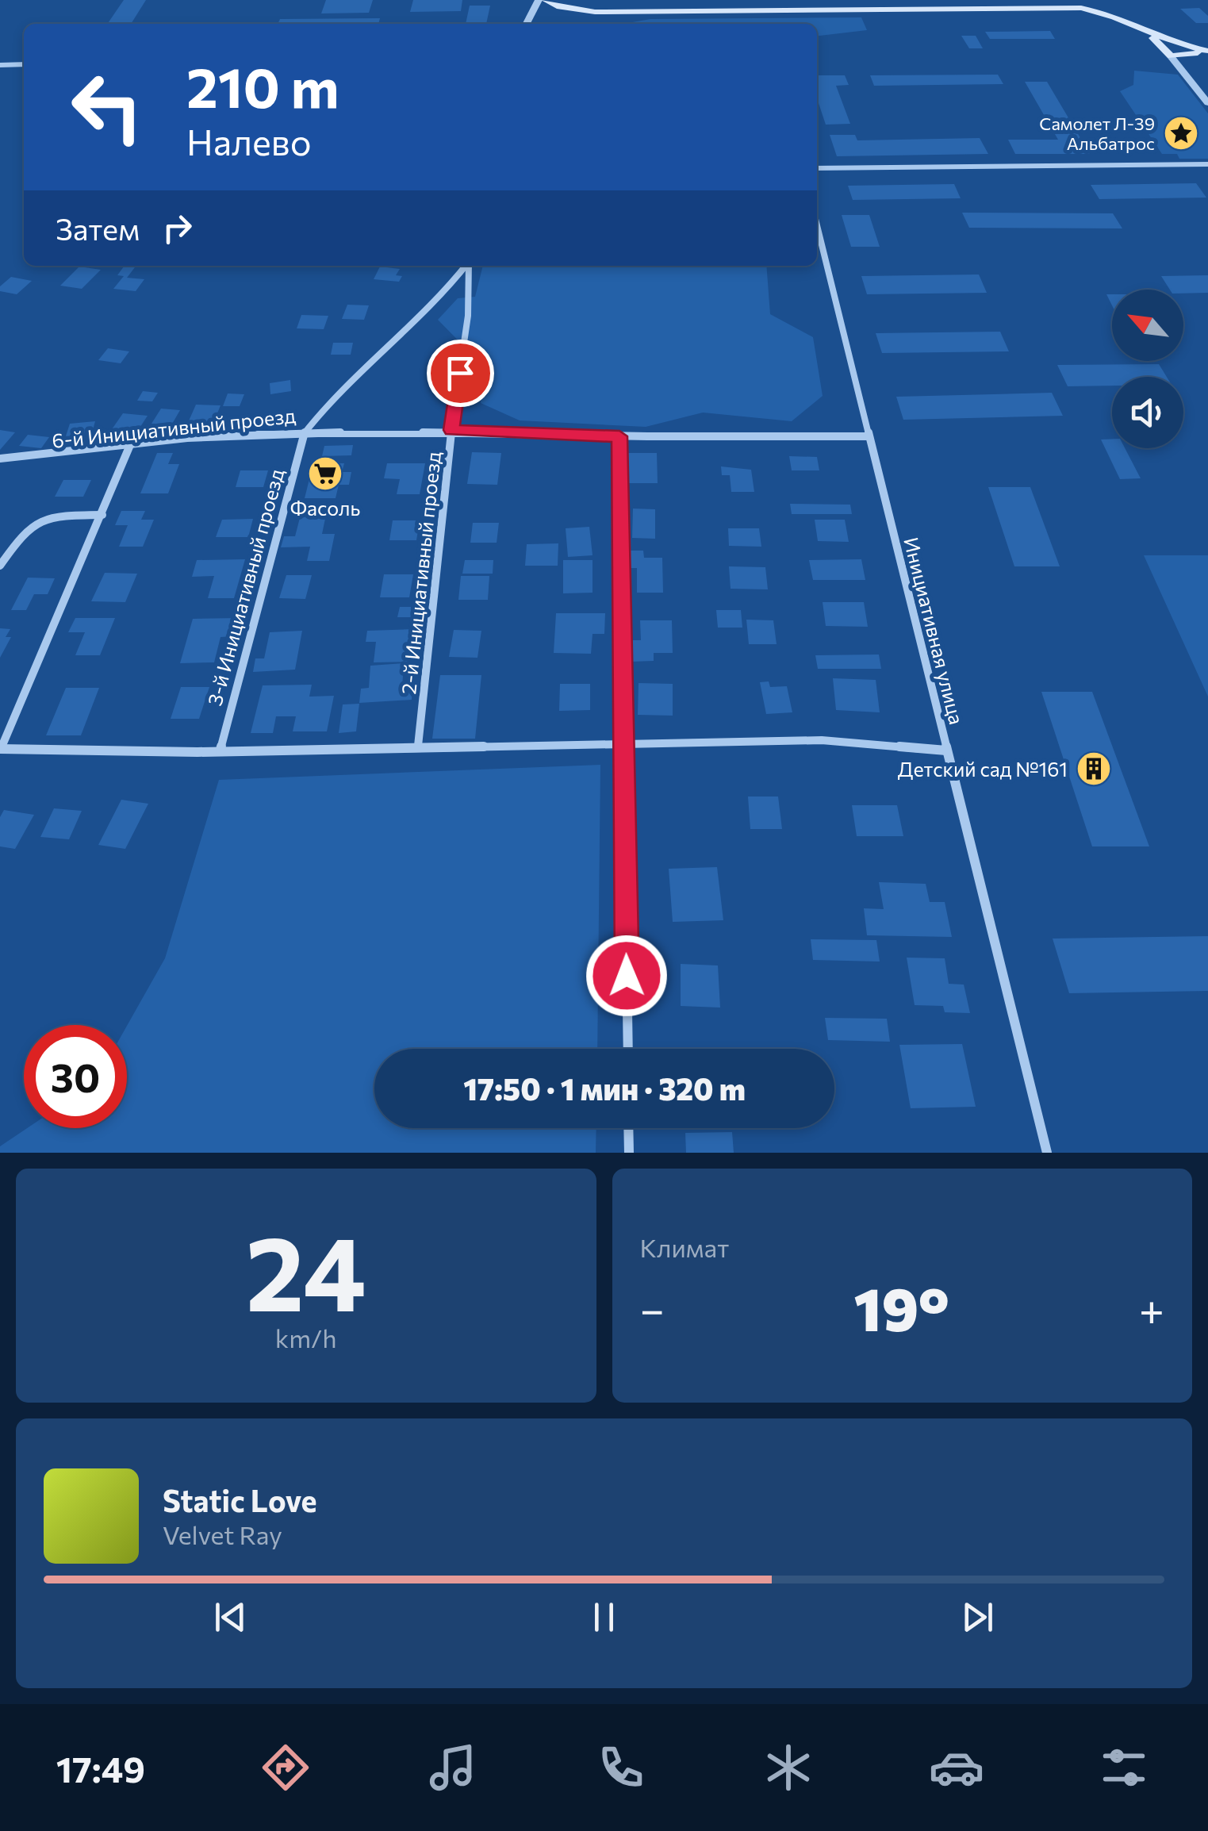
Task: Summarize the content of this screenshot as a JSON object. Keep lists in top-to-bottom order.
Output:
{
  "streets": {
    "street": [
      "6-й Инициативный проезд",
      "2-й Инициативный проезд",
      "3-й Инициативный проезд",
      "Инициативная улица"
    ]
  },
  "crossings": [
    ["6-й Инициативный проезд", "3-й Инициативный проезд"]
  ],
  "places": {
    "place": ["Самолет Л-39 Альбатрос"],
    "supermarket": ["Фасоль"],
    "building": ["Детский сад №161"]
  },
  "north": "top left",
  "page": {
    "turn": ["210 m", "Налево"],
    "then": "Затем",
    "limit": "30",
    "trip": "17:50 · 1 мин · 320 m",
    "tile": [
      ["24", "km/h"],
      "Климат"
    ],
    "heat": ["−", "19°", "+"],
    "song": ["Static Love", "Velvet Ray"],
    "tabs": "17:49"
  }
}
